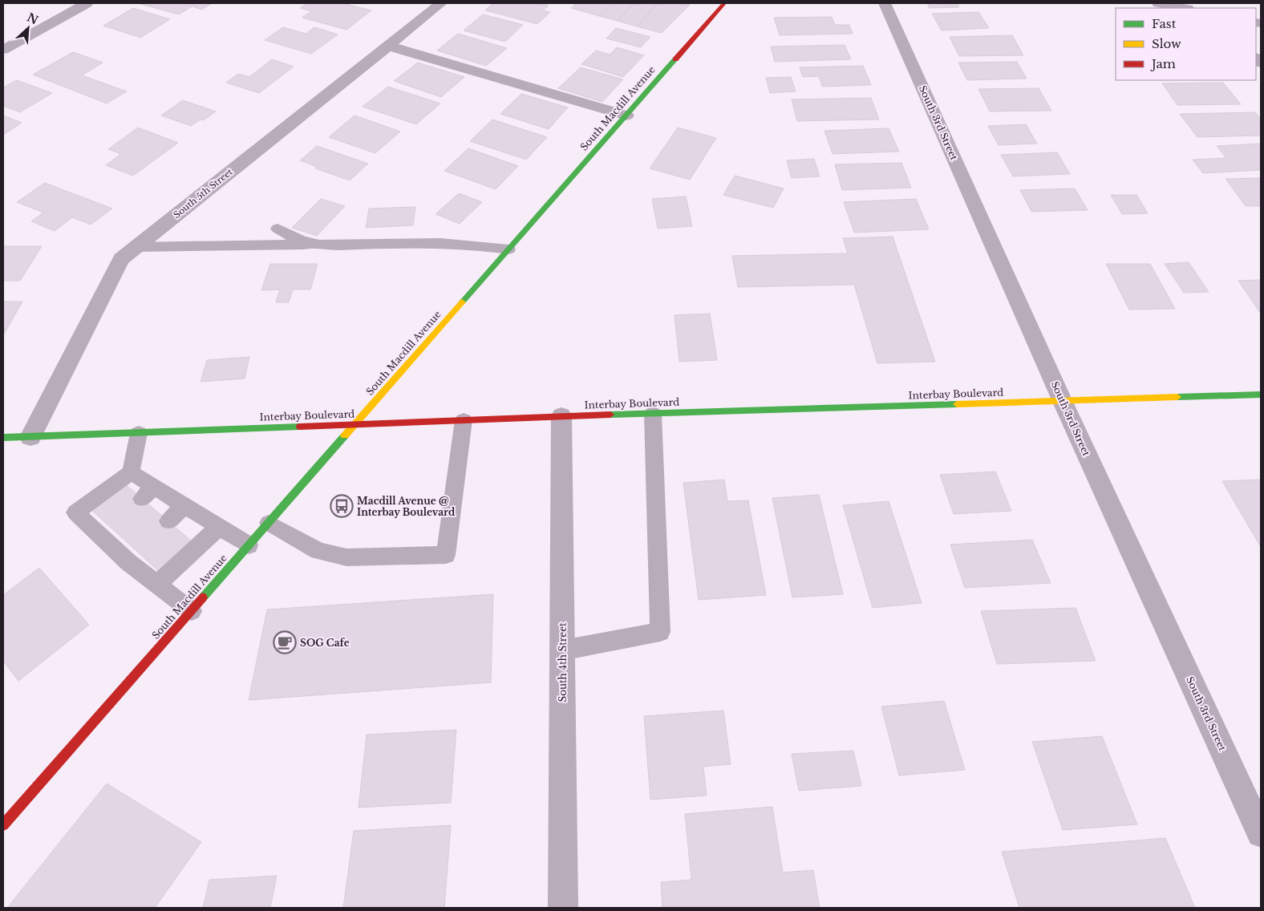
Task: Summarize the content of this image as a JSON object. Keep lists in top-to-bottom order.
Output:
{
  "streets": {
    "street": [
      "South Macdill Avenue",
      "South 3rd Street",
      "South 5th Street",
      "Interbay Boulevard",
      "South 4th Street"
    ]
  },
  "crossings": [
    ["South Macdill Avenue", "Interbay Boulevard"],
    ["South 3rd Street", "Interbay Boulevard"],
    ["South 5th Street", "Interbay Boulevard"],
    ["Interbay Boulevard", "South 4th Street"]
  ],
  "places": {
    "bus stop": ["Macdill Avenue @ Interbay Boulevard"],
    "cafe": ["SOG Cafe"]
  },
  "legend": ["Fast", "Slow", "Jam"],
  "north": "top right"
}
